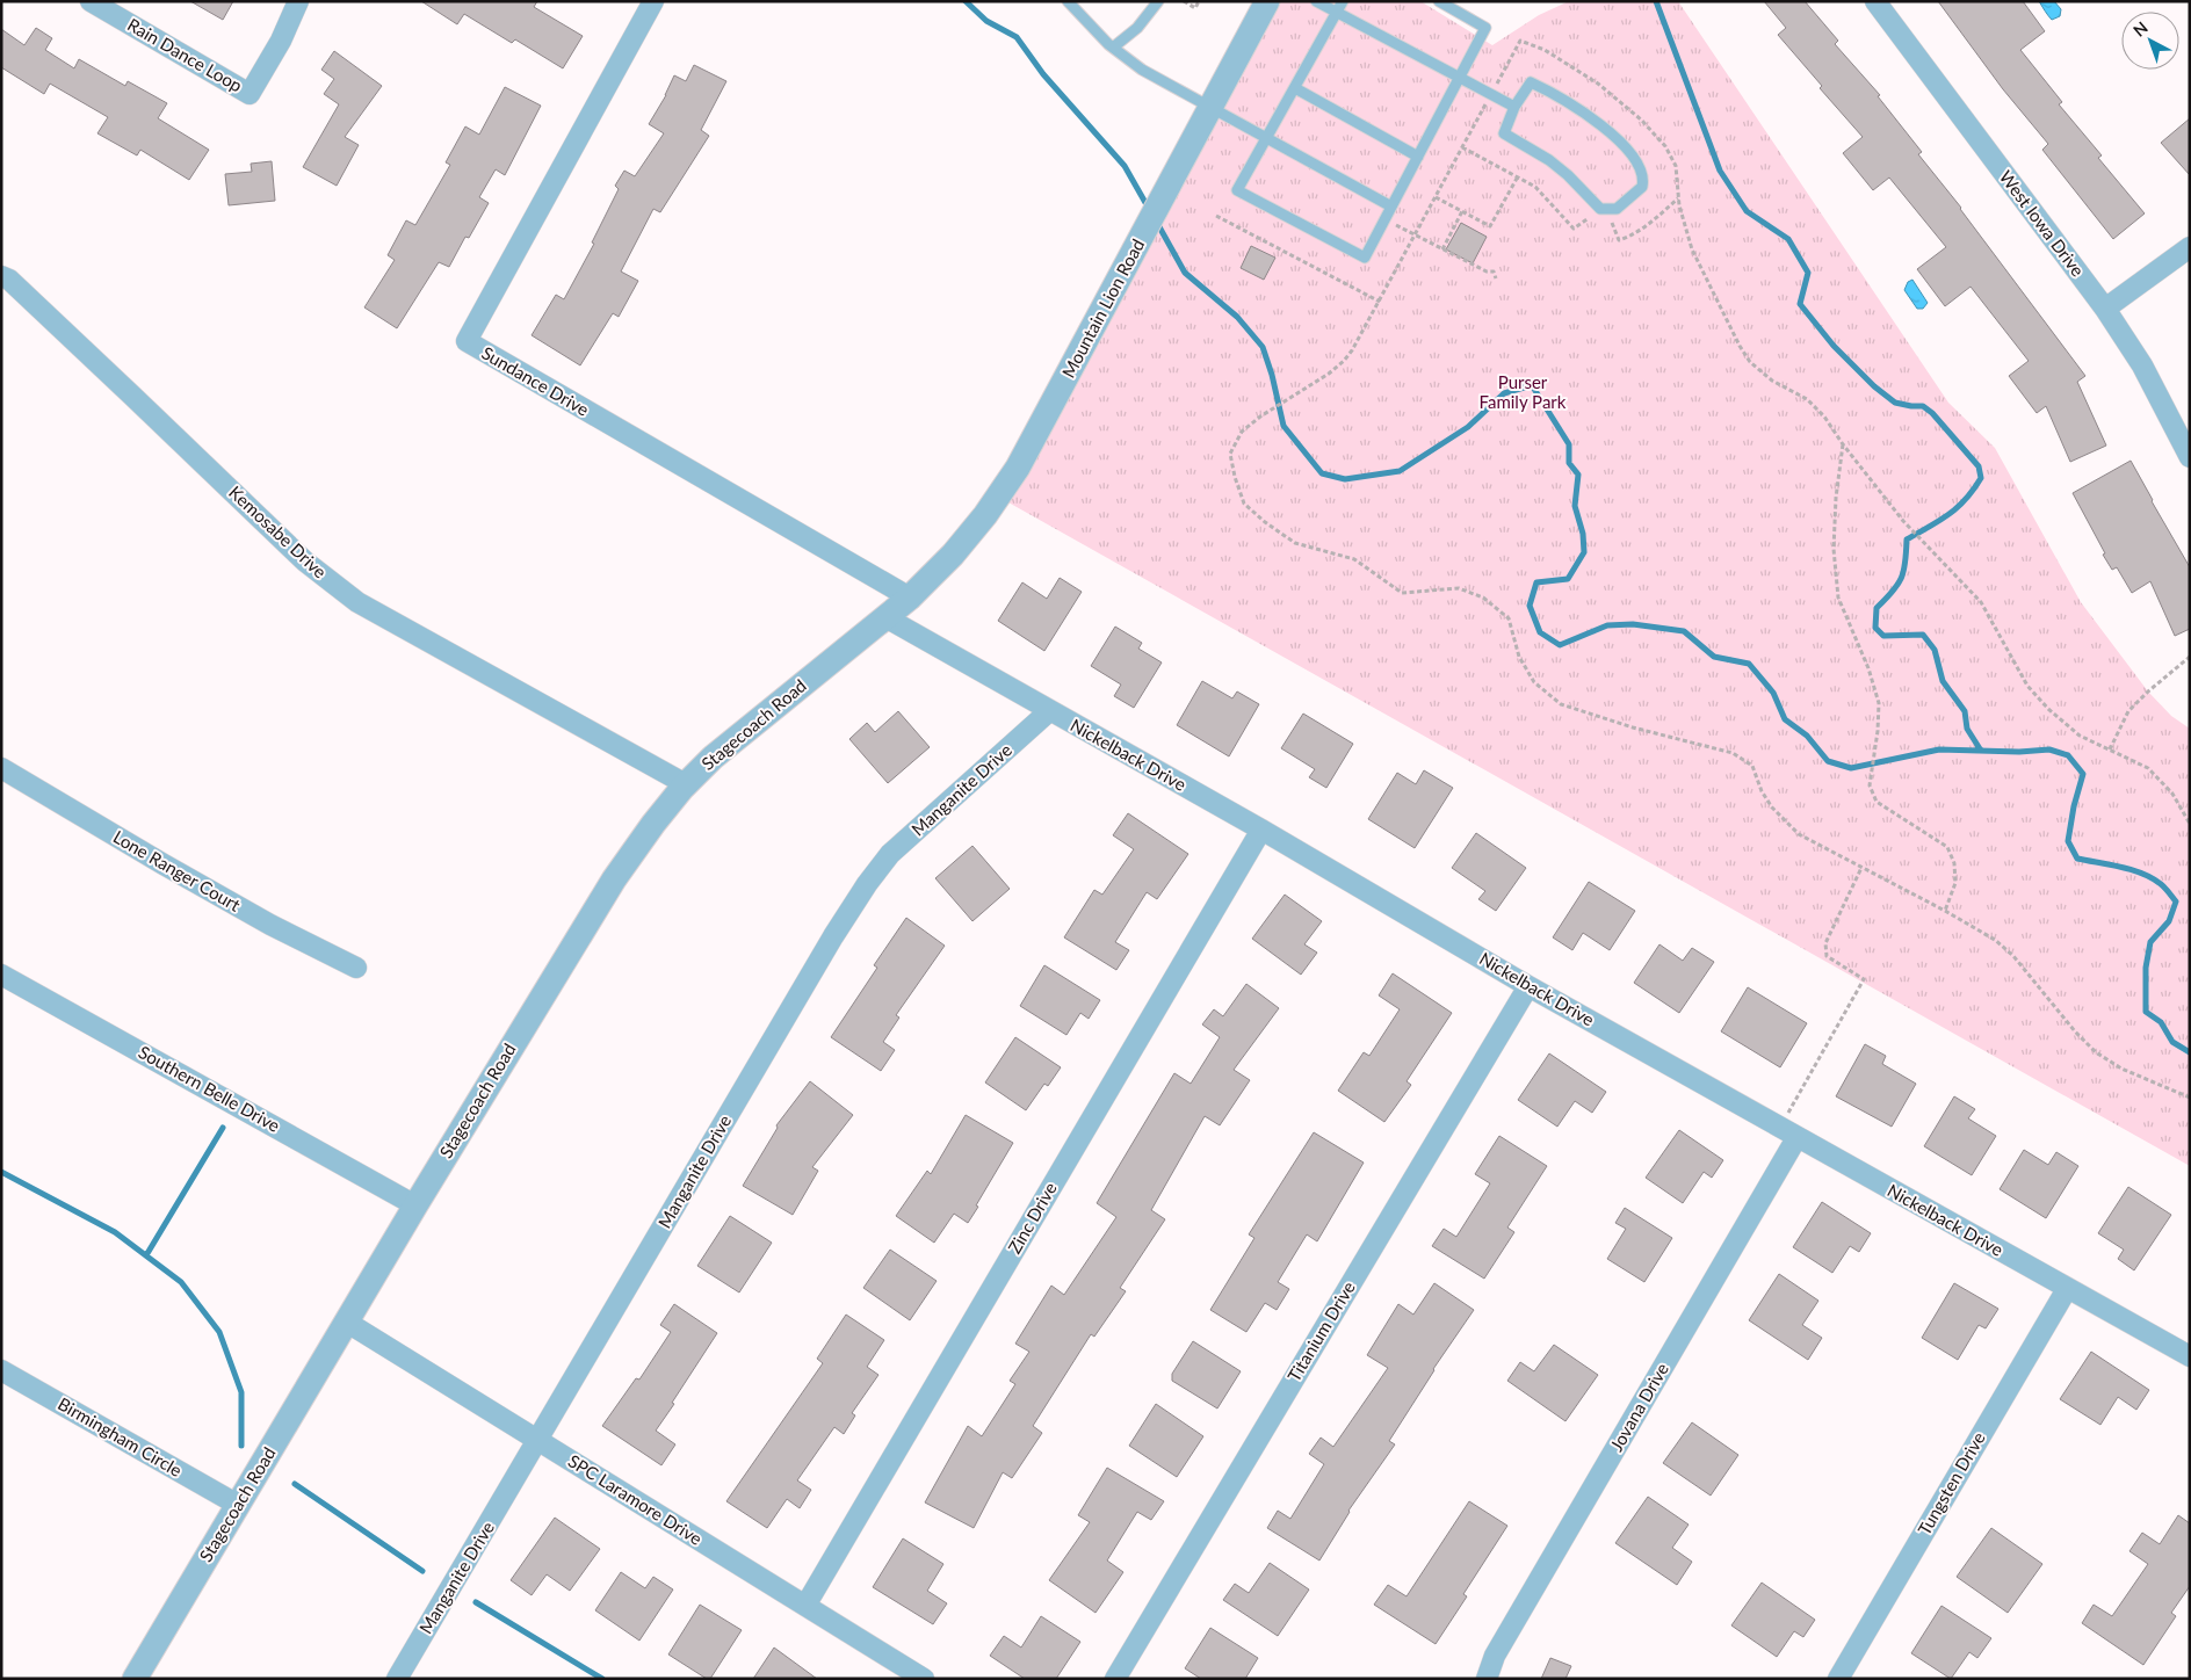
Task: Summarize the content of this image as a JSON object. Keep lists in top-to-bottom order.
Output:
{
  "streets": {
    "street": [
      "Rain Dance Loop",
      "West Iowa Drive",
      "Mountain Lion Road",
      "Sundance Drive",
      "Kemosabe Drive",
      "Stagecoach Road",
      "Nickelback Drive",
      "Manganite Drive",
      "Lone Ranger Court",
      "Southern Belle Drive",
      "Zinc Drive",
      "Titanium Drive",
      "Jovana Drive",
      "Birmingham Circle",
      "Tungsten Drive",
      "SPC Laramore Drive"
    ]
  },
  "crossings": [
    ["Mountain Lion Road", "Sundance Drive"],
    ["Mountain Lion Road", "Stagecoach Road"],
    ["Sundance Drive", "Stagecoach Road"],
    ["Kemosabe Drive", "Stagecoach Road"],
    ["Stagecoach Road", "Nickelback Drive"],
    ["Stagecoach Road", "Southern Belle Drive"],
    ["Stagecoach Road", "Birmingham Circle"],
    ["Stagecoach Road", "SPC Laramore Drive"],
    ["Nickelback Drive", "Manganite Drive"],
    ["Nickelback Drive", "Zinc Drive"],
    ["Nickelback Drive", "Titanium Drive"],
    ["Nickelback Drive", "Jovana Drive"],
    ["Nickelback Drive", "Tungsten Drive"],
    ["Manganite Drive", "SPC Laramore Drive"],
    ["Zinc Drive", "SPC Laramore Drive"]
  ],
  "parks": ["Purser Family Park"],
  "north": "top left"
}
